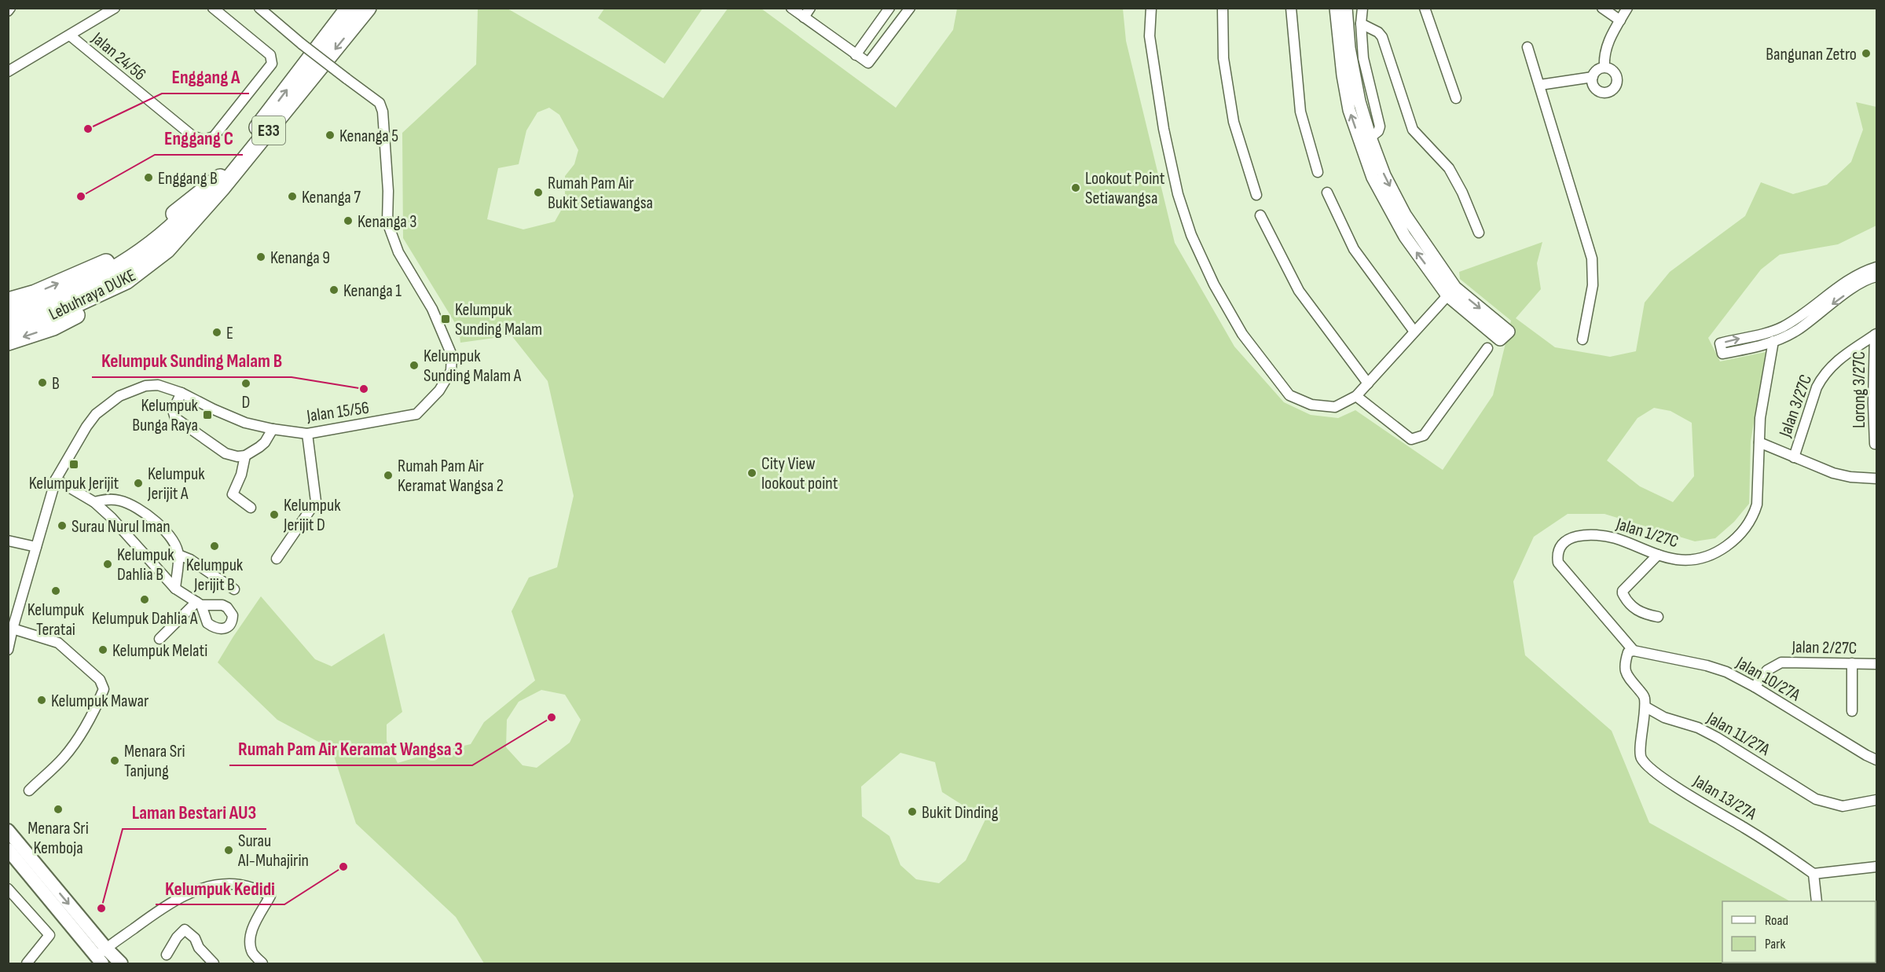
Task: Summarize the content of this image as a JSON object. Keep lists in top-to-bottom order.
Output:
{
  "streets": {
    "highway": ["E33", "Lebuhraya DUKE"],
    "street": [
      "Jalan 24/56",
      "Lorong 3/27C",
      "Jalan 3/27C",
      "Jalan 15/56",
      "Jalan 1/27C",
      "Jalan 2/27C",
      "Jalan 10/27A",
      "Jalan 11/27A",
      "Jalan 13/27A"
    ]
  },
  "crossings": [
    ["Lorong 3/27C", "Jalan 3/27C"],
    ["Jalan 1/27C", "Jalan 10/27A"],
    ["Jalan 2/27C", "Jalan 10/27A"],
    ["Jalan 11/27A", "Jalan 13/27A"]
  ],
  "places": {
    "other": [
      "Bangunan Zetro",
      "Enggang A",
      "Kenanga 5",
      "Enggang B",
      "Lookout Point Setiawangsa",
      "Rumah Pam Air Bukit Setiawangsa",
      "Enggang C",
      "Kenanga 7",
      "Kenanga 3",
      "Kenanga 9",
      "Kenanga 1",
      "E",
      "Kelumpuk Sunding Malam A",
      "B",
      "D",
      "Kelumpuk Sunding Malam B",
      "City View lookout point",
      "Rumah Pam Air Keramat Wangsa 2",
      "Kelumpuk Jerijit A",
      "Kelumpuk Jerijit D",
      "Surau Nurul Iman",
      "Kelumpuk Jerijit B",
      "Kelumpuk Dahlia B",
      "Kelumpuk Teratai",
      "Kelumpuk Dahlia A",
      "Kelumpuk Melati",
      "Kelumpuk Mawar",
      "Rumah Pam Air Keramat Wangsa 3",
      "Menara Sri Tanjung",
      "Menara Sri Kemboja",
      "Bukit Dinding",
      "Surau Al-Muhajirin",
      "Kelumpuk Kedidi",
      "Laman Bestari AU3"
    ],
    "transit": ["Kelumpuk Sunding Malam", "Kelumpuk Bunga Raya", "Kelumpuk Jerijit"]
  },
  "legend": ["Road", "Park"]
}
